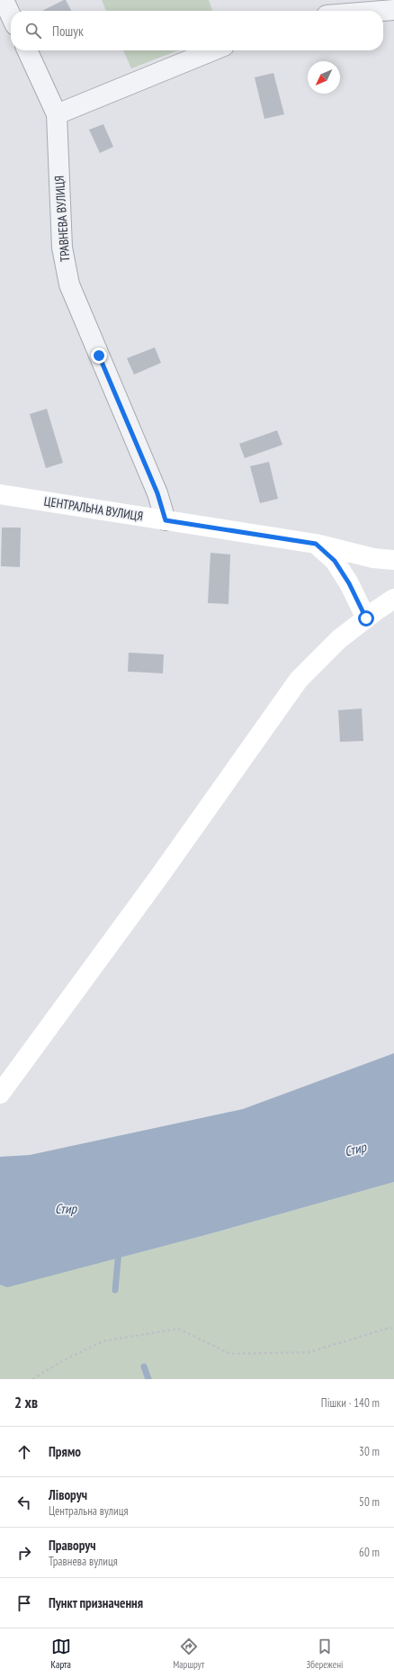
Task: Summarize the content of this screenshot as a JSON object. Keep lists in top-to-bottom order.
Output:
{
  "streets": {
    "main road": ["ЦЕНТРАЛЬНА ВУЛИЦЯ"],
    "street": ["ТРАВНЕВА ВУЛИЦЯ"]
  },
  "crossings": [
    ["ТРАВНЕВА ВУЛИЦЯ", "ЦЕНТРАЛЬНА ВУЛИЦЯ"]
  ],
  "water": ["Стир"],
  "north": "bottom left",
  "page": {
    "search": "Пошук",
    "heading": ["2 хв", "Пішки · 140 m"],
    "list": [
      ["Прямо", "30 m"],
      ["Ліворуч", "Центральна вулиця", "50 m"],
      ["Праворуч", "Травнева вулиця", "60 m"],
      "Пункт призначення"
    ],
    "nav": ["Карта", "Маршрут", "Збережені"]
  }
}
